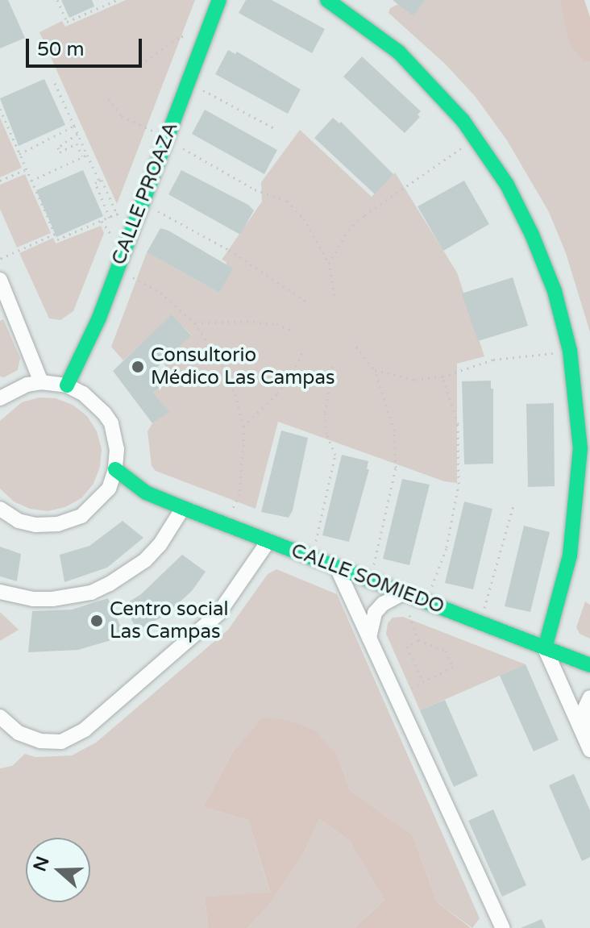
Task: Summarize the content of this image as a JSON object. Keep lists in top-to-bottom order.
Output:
{
  "streets": {
    "street": ["CALLE PROAZA", "CALLE SOMIEDO"]
  },
  "places": ["Consultorio Médico Las Campas", "Centro social Las Campas"],
  "scale_bar": "50 m",
  "north": "left"
}
